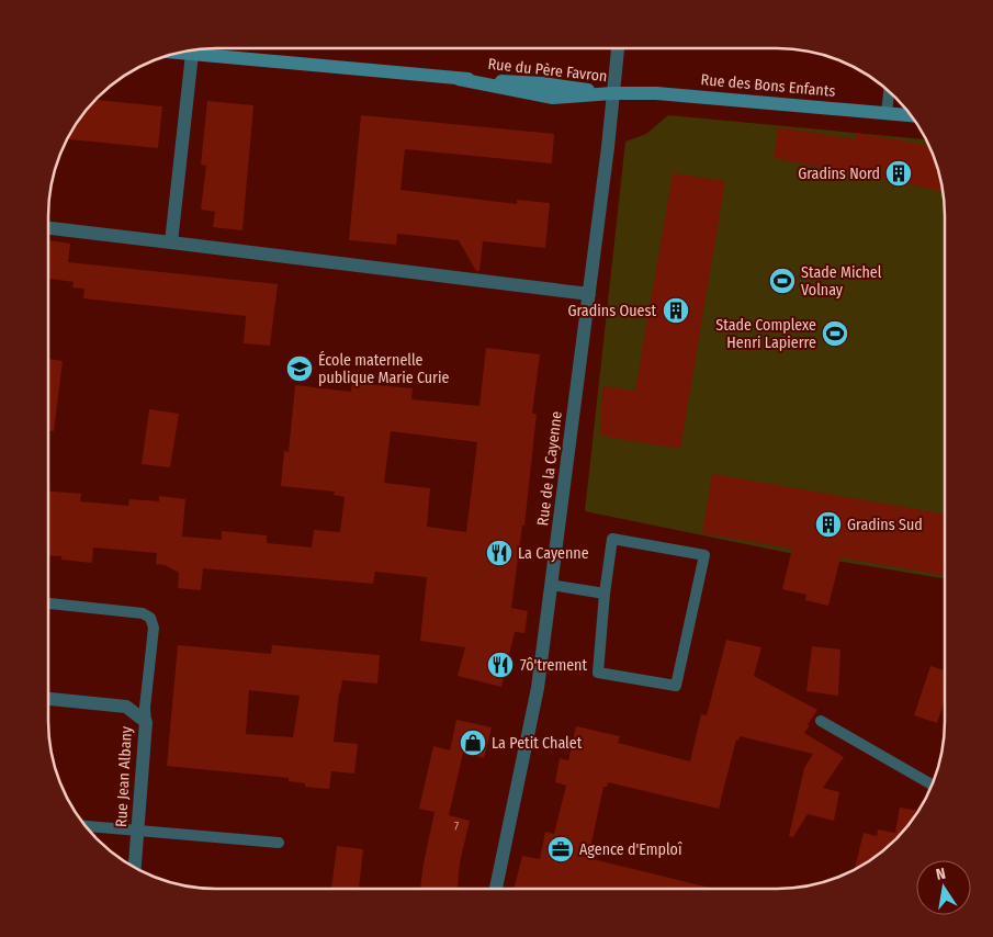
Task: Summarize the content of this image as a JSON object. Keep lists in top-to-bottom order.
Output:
{
  "streets": {
    "street": [
      "Rue du Père Favron",
      "Rue des Bons Enfants",
      "Rue de la Cayenne",
      "Rue Jean Albany"
    ]
  },
  "crossings": [
    ["Rue du Père Favron", "Rue des Bons Enfants"],
    ["Rue du Père Favron", "Rue de la Cayenne"],
    ["Rue des Bons Enfants", "Rue de la Cayenne"]
  ],
  "places": {
    "building": ["Gradins Nord", "Gradins Ouest", "Gradins Sud"],
    "sports": ["Stade Michel Volnay", "Stade Complexe Henri Lapierre"],
    "school or university": ["École maternelle publique Marie Curie"],
    "restaurant": ["La Cayenne", "7ô'trement"],
    "shop": ["La Petit Chalet"],
    "office": ["Agence d'Emploî"]
  },
  "house_numbers": ["7"],
  "north": "top"
}
